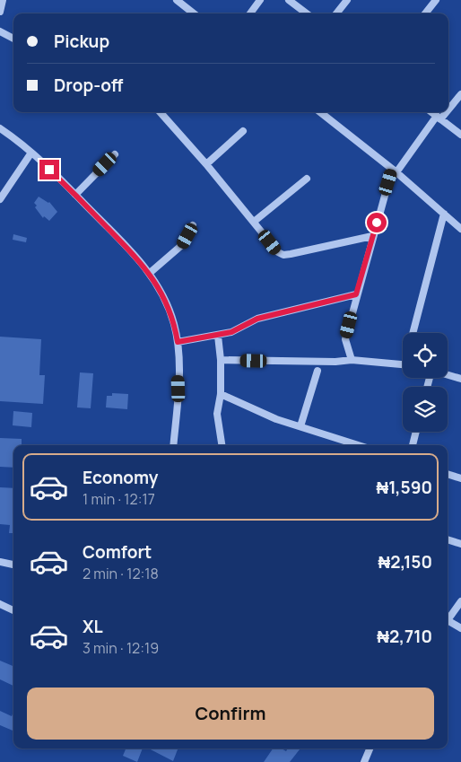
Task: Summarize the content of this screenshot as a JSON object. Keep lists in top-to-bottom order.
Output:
{
  "page": {
    "banner": ["Pickup", "Drop-off"],
    "list": [
      {
        "name": "Economy",
        "note": "1 min · 12:17",
        "value": "₦1,590"
      },
      {
        "name": "Comfort",
        "note": "2 min · 12:18",
        "value": "₦2,150"
      },
      {
        "name": "XL",
        "note": "3 min · 12:19",
        "value": "₦2,710"
      }
    ],
    "buttons": "Confirm"
  }
}
